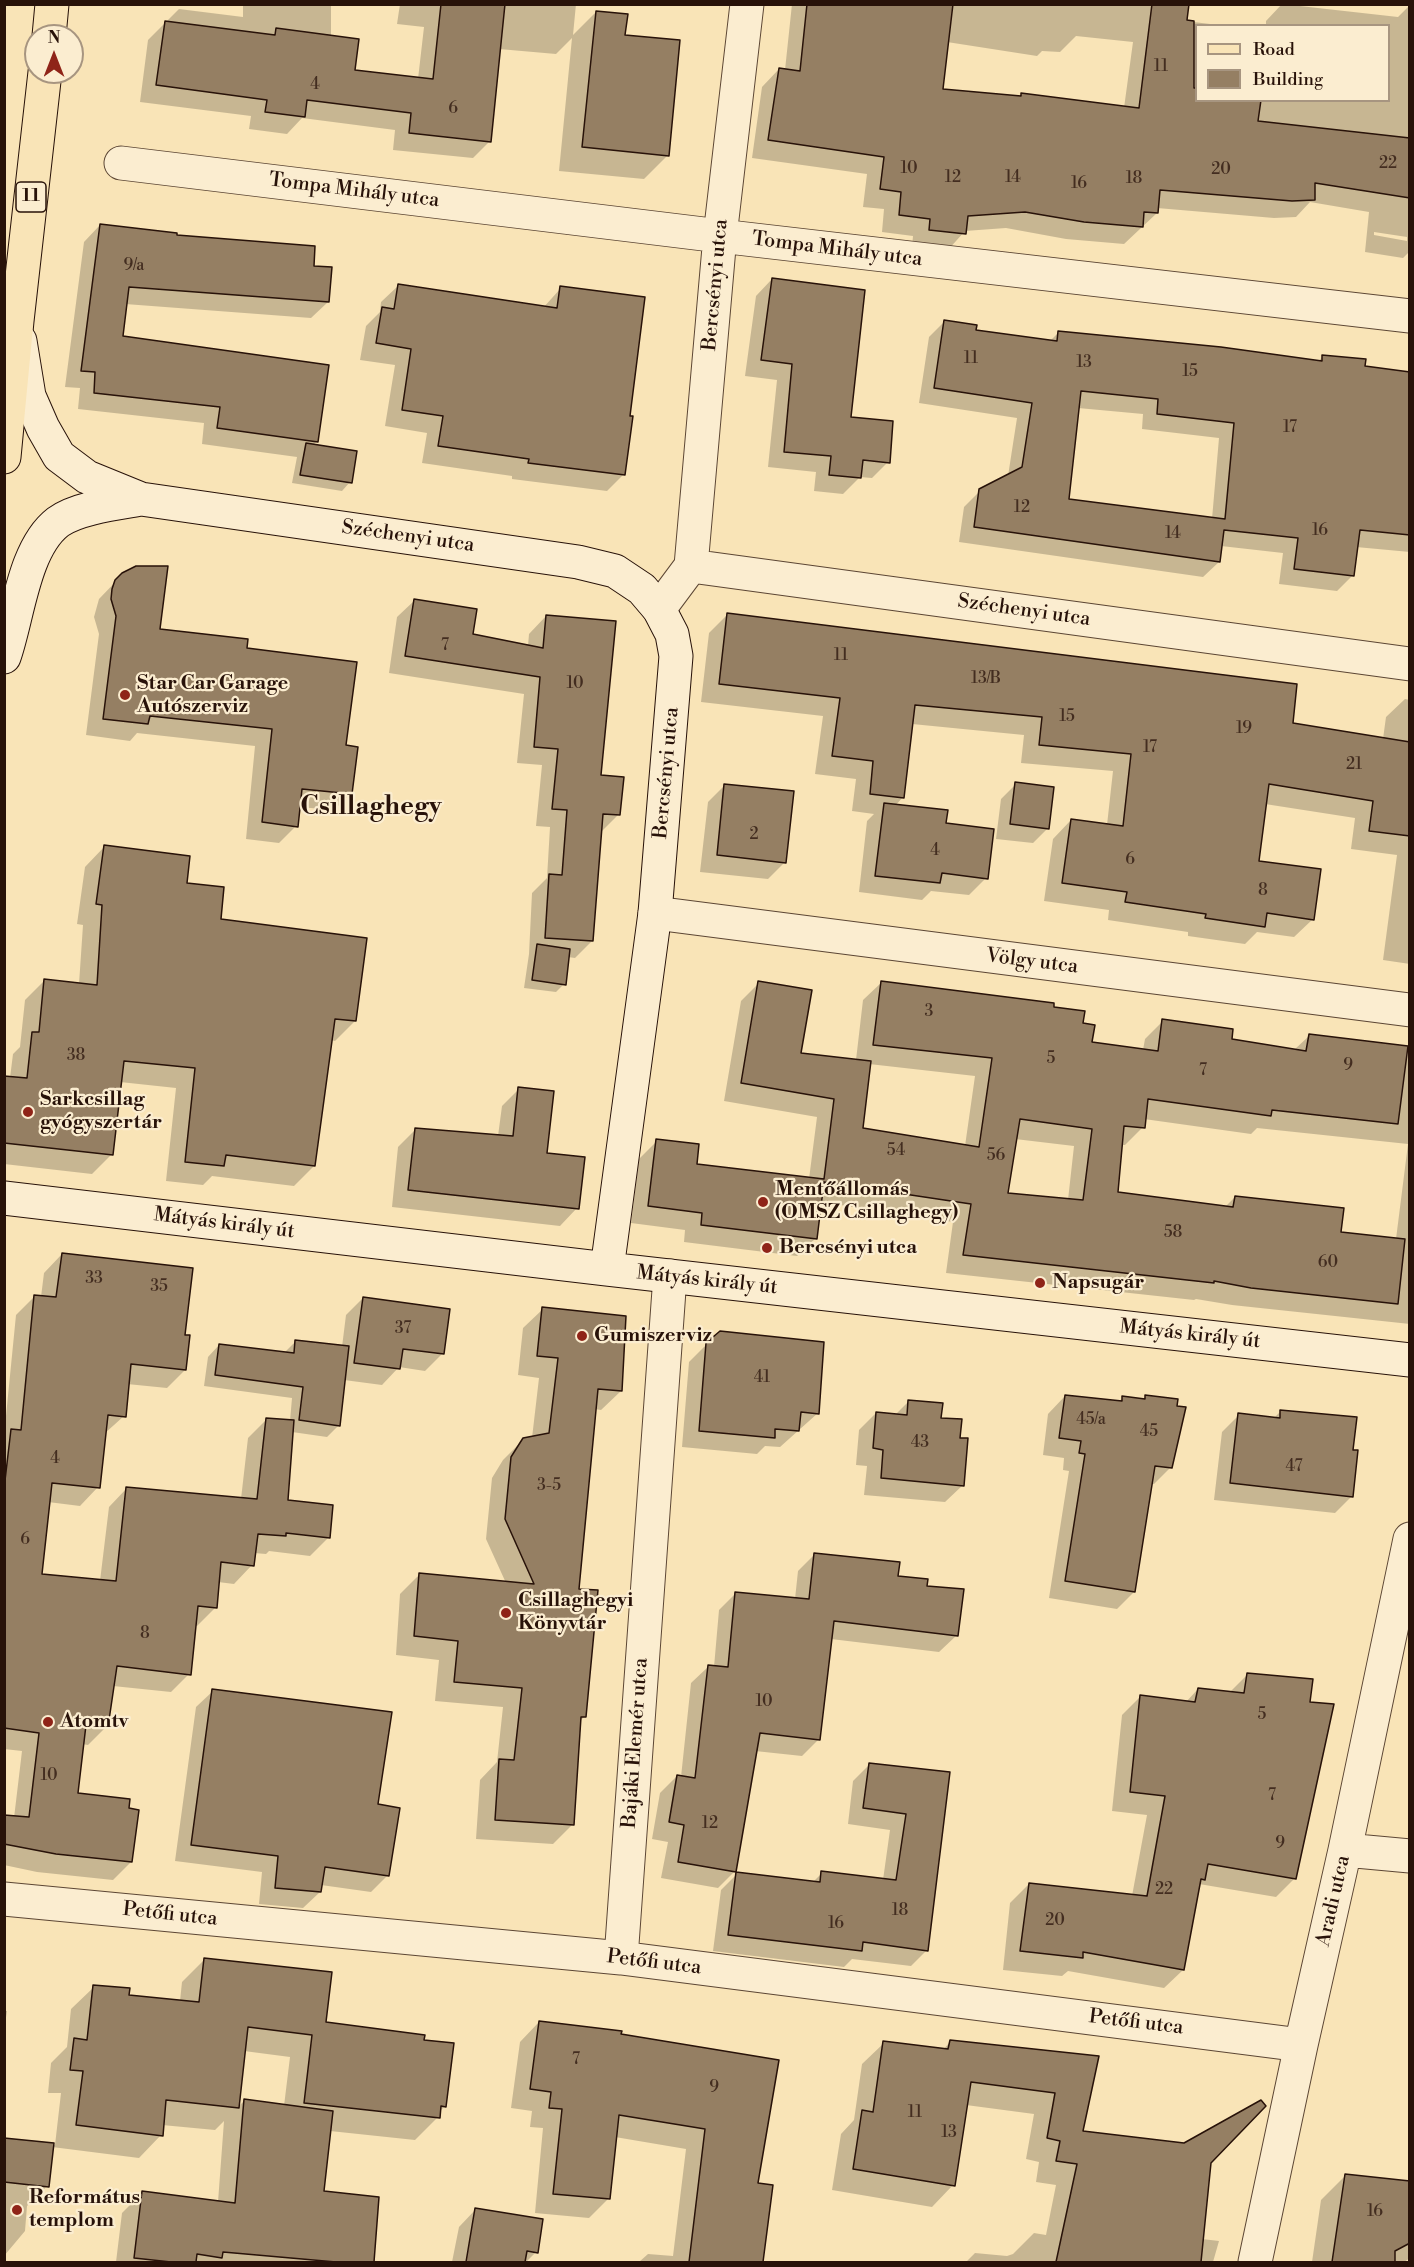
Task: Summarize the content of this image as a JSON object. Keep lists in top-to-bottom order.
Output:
{
  "streets": {
    "main road": ["11"],
    "street": [
      "Tompa Mihály utca",
      "Bercsényi utca",
      "Széchenyi utca",
      "Völgy utca",
      "Mátyás király út",
      "Bajáki Elemér utca",
      "Aradi utca",
      "Petőfi utca"
    ]
  },
  "crossings": [
    ["Tompa Mihály utca", "Bercsényi utca"],
    ["11", "Széchenyi utca"],
    ["Bercsényi utca", "Széchenyi utca"],
    ["Bercsényi utca", "Völgy utca"],
    ["Bercsényi utca", "Mátyás király út"],
    ["Mátyás király út", "Bajáki Elemér utca"],
    ["Bajáki Elemér utca", "Petőfi utca"],
    ["Aradi utca", "Petőfi utca"]
  ],
  "districts": ["Csillaghegy"],
  "places": [
    "Star Car Garage Autószerviz",
    "Sarkcsillag gyógyszertár",
    "Mentőállomás (OMSZ Csillaghegy)",
    "Bercsényi utca",
    "Napsugár",
    "Gumiszerviz",
    "Csillaghegyi Könyvtár",
    "Atomtv",
    "Református templom"
  ],
  "house_numbers": [
    "11",
    "4",
    "6",
    "22",
    "10",
    "20",
    "12",
    "14",
    "18",
    "16",
    "9/a",
    "11",
    "13",
    "15",
    "17",
    "12",
    "16",
    "14",
    "7",
    "11",
    "13/B",
    "10",
    "15",
    "19",
    "17",
    "21",
    "2",
    "4",
    "6",
    "8",
    "3",
    "38",
    "5",
    "9",
    "7",
    "54",
    "56",
    "58",
    "60",
    "33",
    "35",
    "37",
    "41",
    "45/a",
    "45",
    "43",
    "4",
    "47",
    "3-5",
    "6",
    "8",
    "10",
    "5",
    "10",
    "7",
    "12",
    "9",
    "22",
    "18",
    "20",
    "16",
    "7",
    "9",
    "11",
    "13",
    "16"
  ],
  "legend": ["Road", "Building"],
  "north": "top"
}
